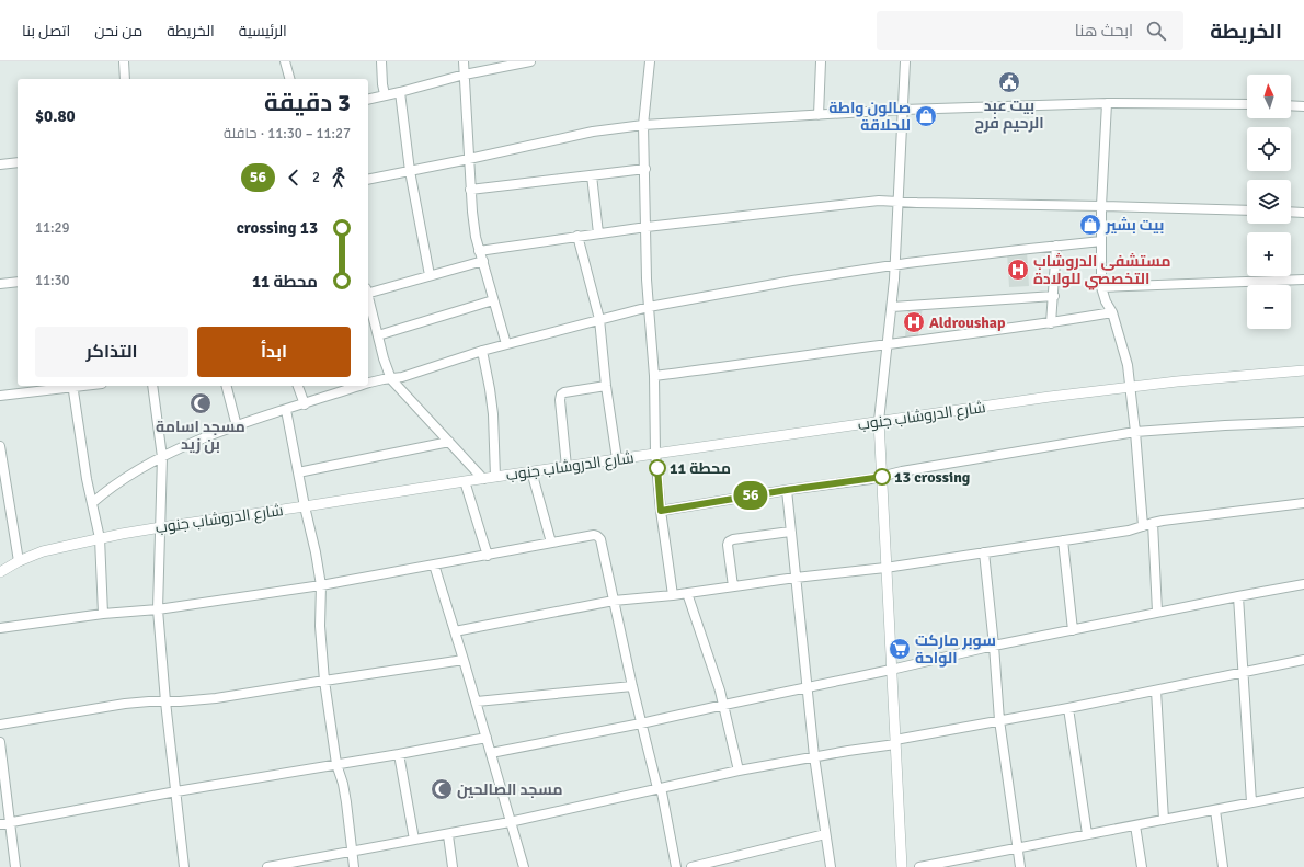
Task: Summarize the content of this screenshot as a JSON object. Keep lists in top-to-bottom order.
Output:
{
  "streets": {
    "street": ["شارع الدروشاب جنوب"]
  },
  "places": {
    "public building": ["بيت عبد الرحيم فرح"],
    "shop": ["صالون واطة للحلاقة", "بيت بشير"],
    "hospital": ["مستشفى الدروشاب التخصصي للولادة", "Aldroushap"],
    "mosque": ["مسجد اسامة بن زيد", "مسجد الصالحين"],
    "other": ["محطة 11", "13 crossing"],
    "supermarket": ["سوبر ماركت الواحة"]
  },
  "lines": ["bus line 56"],
  "north": "top",
  "page": {
    "header": "الخريطة",
    "search": "ابحث هنا",
    "nav": [
      "الرئيسية",
      "الخريطة",
      "من نحن",
      "اتصل بنا"
    ],
    "on_map": "56",
    "map_buttons": ["+", "−"],
    "heading": ["3 دقيقة", "11:27 – 11:30 · حافلة", "$0.80"],
    "legs": ["2", "56"],
    "list": [
      {
        "name": "13 crossing",
        "value": "11:29"
      },
      {
        "name": "محطة 11",
        "value": "11:30"
      }
    ],
    "buttons": ["ابدأ", "التذاكر"]
  }
}
